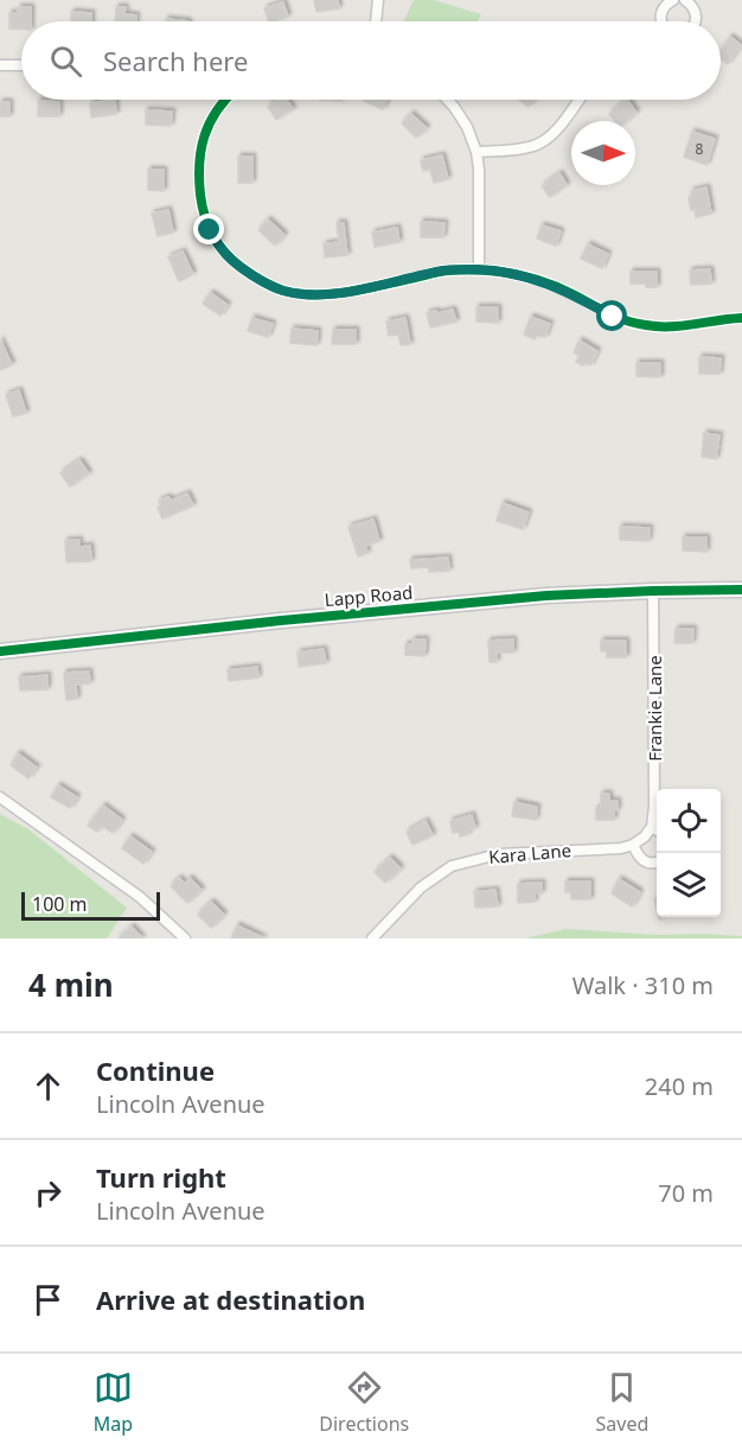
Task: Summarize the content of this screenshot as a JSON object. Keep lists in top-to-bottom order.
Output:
{
  "streets": {
    "street": ["Lapp Road", "Frankie Lane", "Kara Lane"]
  },
  "crossings": [
    ["Lapp Road", "Frankie Lane"]
  ],
  "house_numbers": ["8"],
  "scale_bar": "100 m",
  "north": "right",
  "page": {
    "search": "Search here",
    "scale": "100 m",
    "heading": ["4 min", "Walk · 310 m"],
    "list": [
      ["Continue", "Lincoln Avenue", "240 m"],
      ["Turn right", "Lincoln Avenue", "70 m"],
      "Arrive at destination"
    ],
    "nav": ["Map", "Directions", "Saved"]
  }
}
